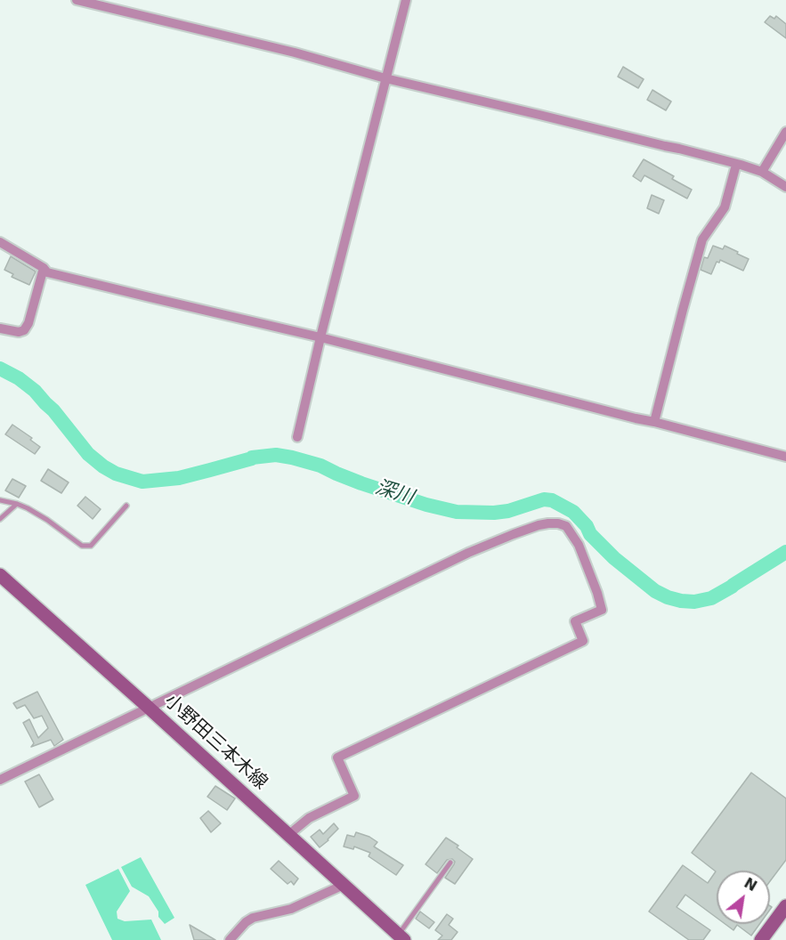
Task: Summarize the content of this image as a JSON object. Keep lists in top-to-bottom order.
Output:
{
  "streets": {
    "main road": ["小野田三本木線"]
  },
  "water": ["深川"],
  "north": "top right"
}
